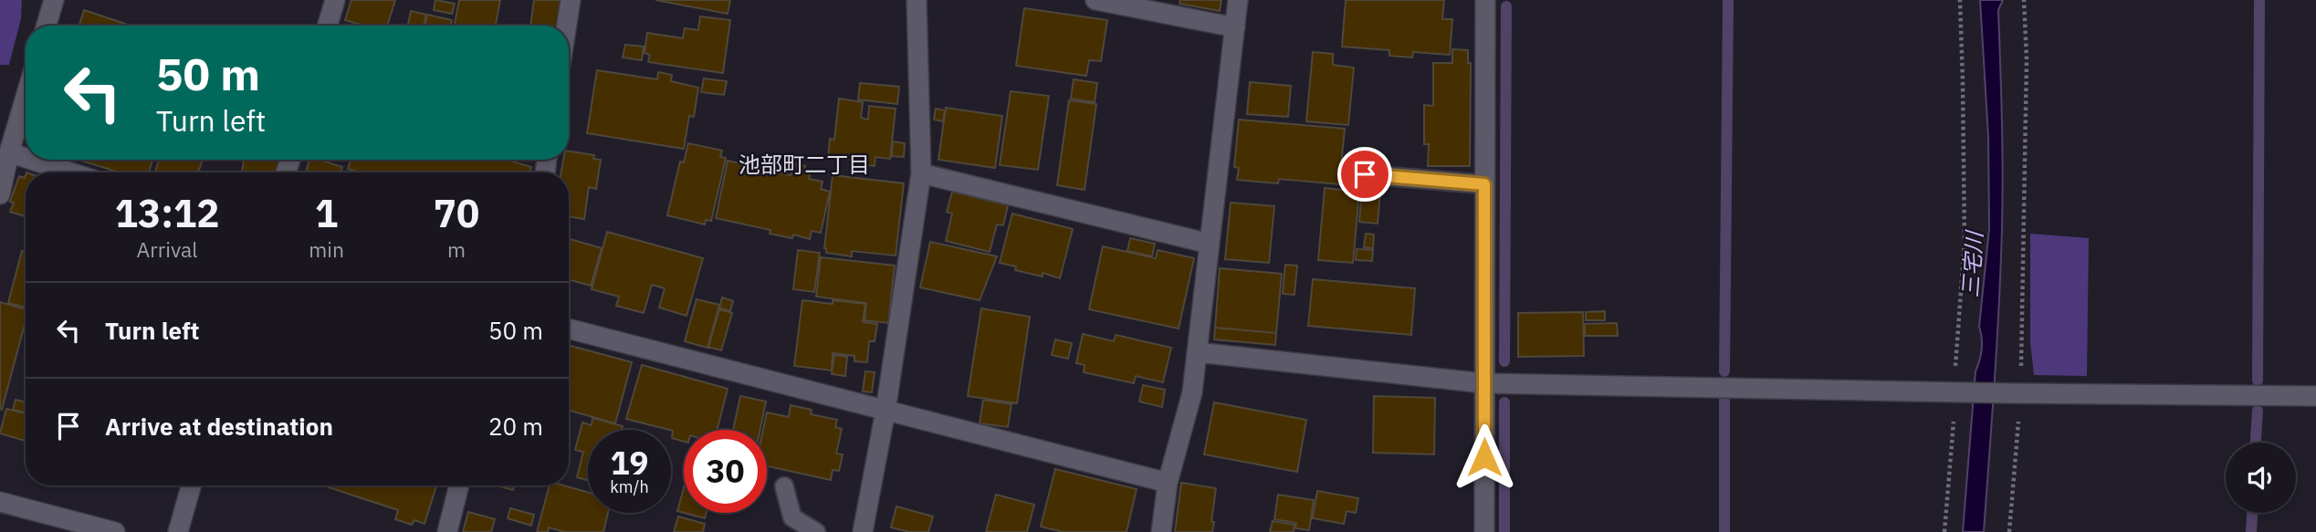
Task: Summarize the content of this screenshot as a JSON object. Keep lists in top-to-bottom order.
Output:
{
  "districts": ["池部町二丁目"],
  "water": ["三宅川"],
  "page": {
    "turn": ["50 m", "Turn left"],
    "eta": [
      "13:12",
      "Arrival",
      "1",
      "min",
      "70",
      "m"
    ],
    "list": [
      {
        "name": "Turn left",
        "value": "50 m"
      },
      {
        "name": "Arrive at destination",
        "value": "20 m"
      }
    ],
    "speed": "19 km/h",
    "limit": "30"
  }
}
